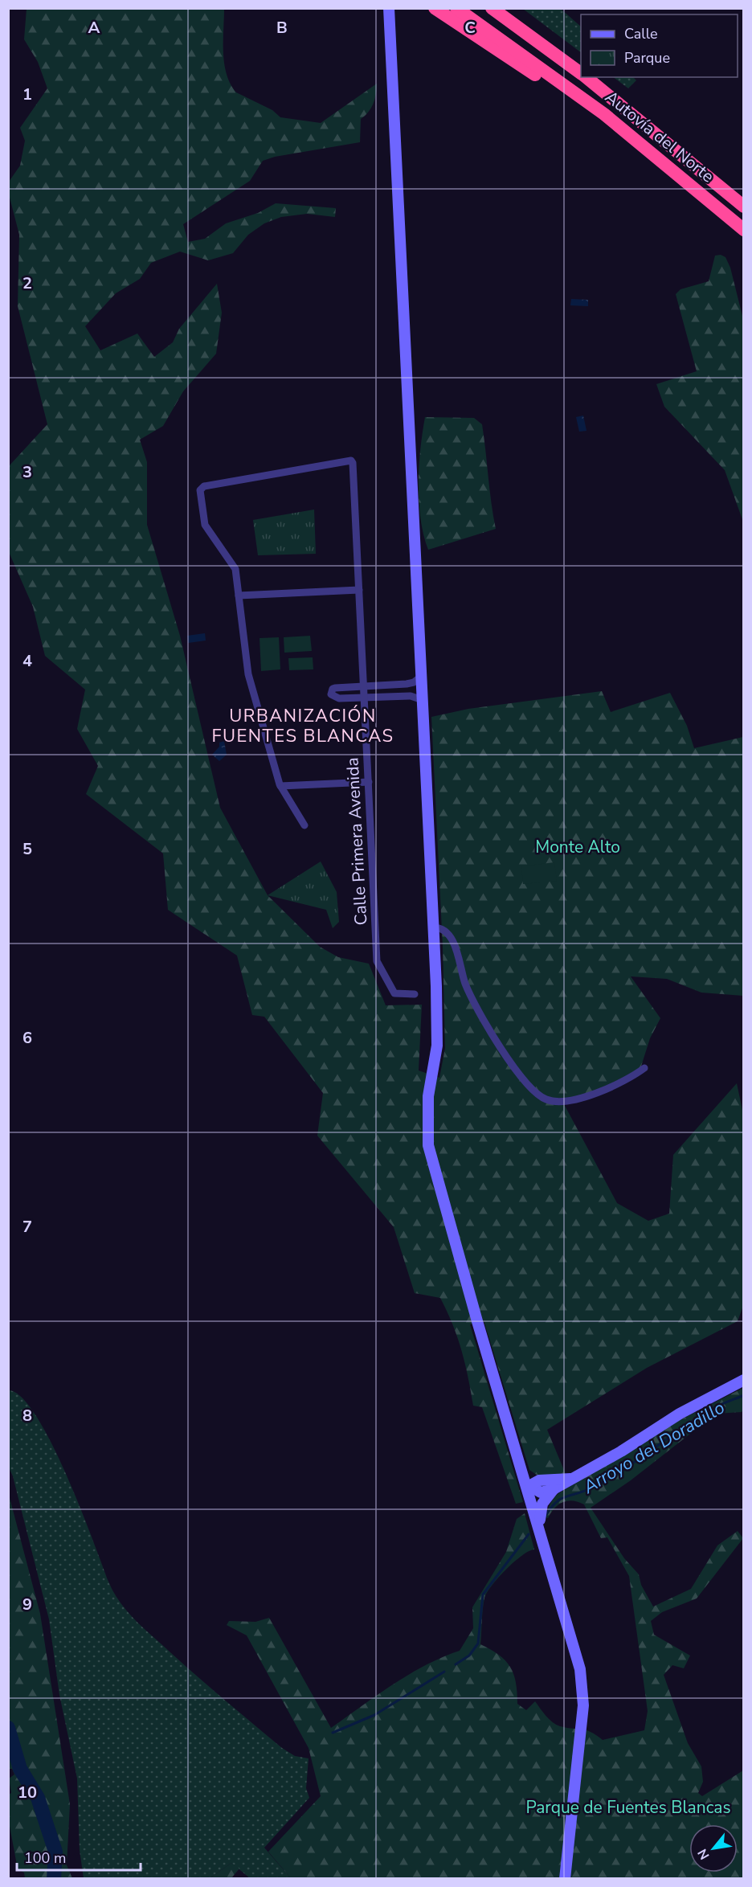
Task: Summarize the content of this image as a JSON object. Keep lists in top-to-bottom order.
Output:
{
  "streets": {
    "highway": ["Autovía del Norte"],
    "street": ["Calle Primera Avenida"]
  },
  "districts": ["URBANIZACIÓN FUENTES BLANCAS"],
  "water": ["Arroyo del Doradillo"],
  "parks": ["Monte Alto", "Parque de Fuentes Blancas"],
  "legend": ["Calle", "Parque"],
  "scale_bar": "100 m",
  "north": "bottom left",
  "grid": {
    "columns": ["A", "B", "C"],
    "rows": [
      "1",
      "2",
      "3",
      "4",
      "5",
      "6",
      "7",
      "8",
      "9",
      "10"
    ]
  }
}
